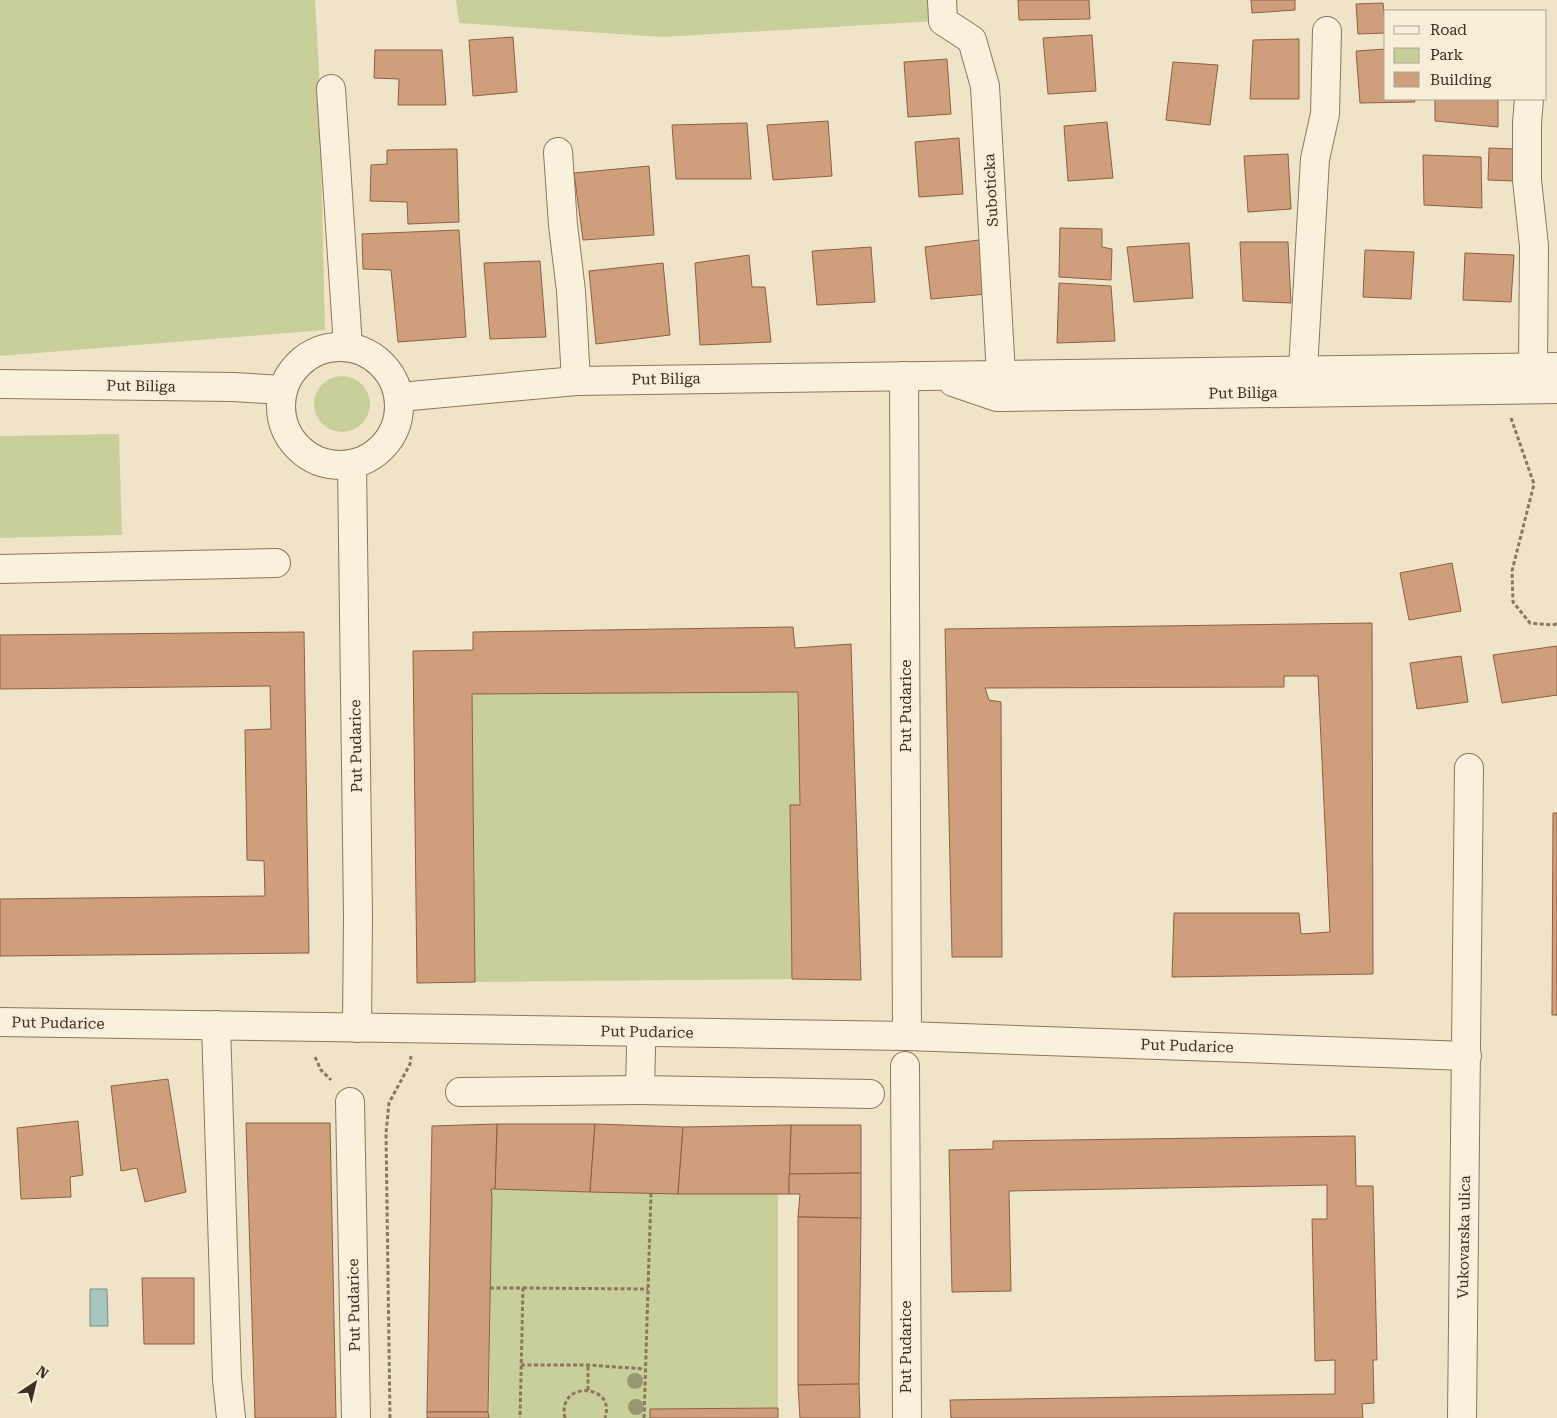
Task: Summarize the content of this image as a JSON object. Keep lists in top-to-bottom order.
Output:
{
  "streets": {
    "street": [
      "Suboticka",
      "Put Biliga",
      "Put Pudarice",
      "Vukovarska ulica"
    ]
  },
  "crossings": [
    ["Suboticka", "Put Biliga"],
    ["Put Biliga", "Put Pudarice"],
    ["Put Pudarice", "Vukovarska ulica"]
  ],
  "legend": ["Road", "Park", "Building"],
  "north": "top right"
}
